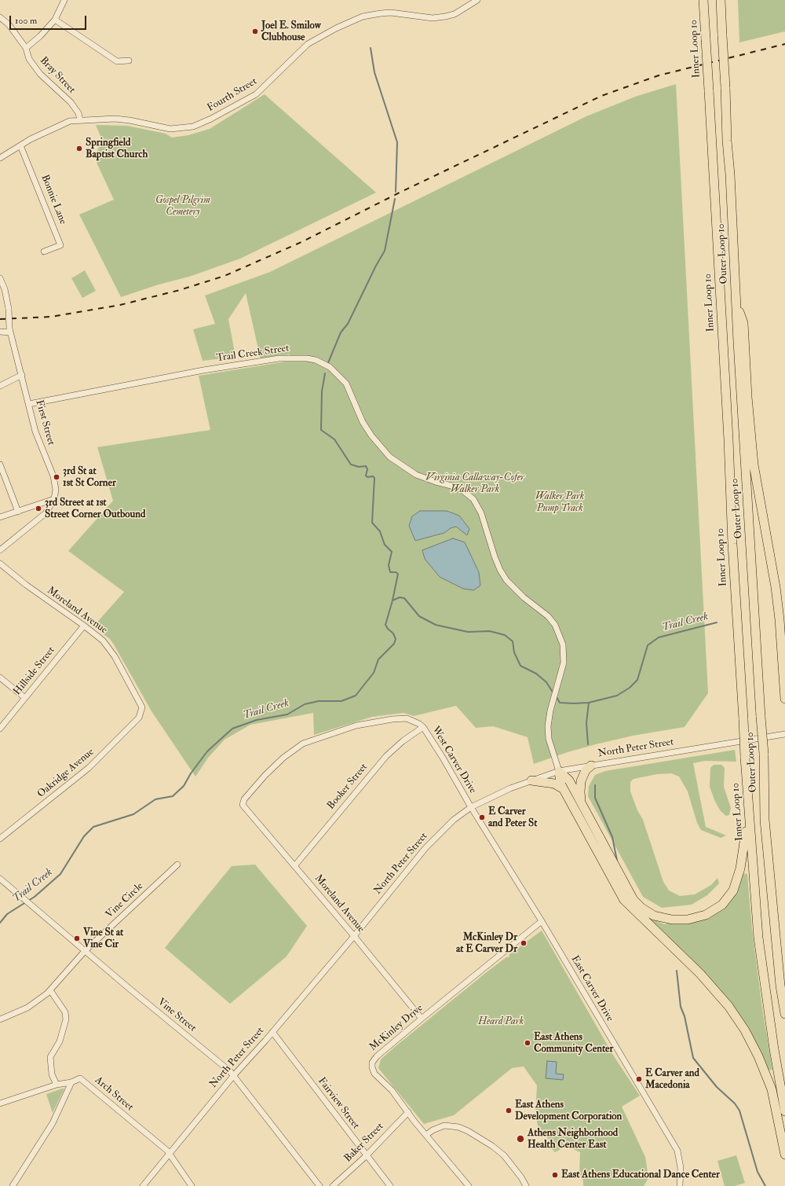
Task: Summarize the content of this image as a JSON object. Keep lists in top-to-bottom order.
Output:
{
  "streets": {
    "highway": ["Inner Loop 10", "Outer Loop 10"],
    "street": [
      "Bray Street",
      "Fourth Street",
      "Bonnie Lane",
      "Trail Creek Street",
      "First Street",
      "Moreland Avenue",
      "Hillside Street",
      "North Peter Street",
      "West Carver Drive",
      "Oakridge Avenue",
      "Booker Street",
      "Vine Circle",
      "East Carver Drive",
      "Vine Street",
      "McKinley Drive",
      "Arch Street",
      "Fairview Street",
      "Baker Street"
    ]
  },
  "crossings": [
    ["Bray Street", "Fourth Street"],
    ["Fourth Street", "Bonnie Lane"],
    ["Trail Creek Street", "First Street"],
    ["Trail Creek Street", "North Peter Street"],
    ["Moreland Avenue", "Hillside Street"],
    ["Moreland Avenue", "North Peter Street"],
    ["Moreland Avenue", "West Carver Drive"],
    ["Moreland Avenue", "Oakridge Avenue"],
    ["Moreland Avenue", "Booker Street"],
    ["Moreland Avenue", "McKinley Drive"],
    ["North Peter Street", "West Carver Drive"],
    ["North Peter Street", "East Carver Drive"],
    ["North Peter Street", "Vine Street"],
    ["North Peter Street", "Arch Street"],
    ["North Peter Street", "Fairview Street"],
    ["West Carver Drive", "Booker Street"],
    ["West Carver Drive", "East Carver Drive"],
    ["Vine Circle", "Vine Street"],
    ["East Carver Drive", "McKinley Drive"],
    ["McKinley Drive", "Baker Street"],
    ["Fairview Street", "Baker Street"]
  ],
  "water": ["Trail Creek"],
  "parks": [
    "Gospel Pilgrim Cemetery",
    "Virginia Callaway-Cofer Walker Park",
    "Walker Park Pump Track",
    "Heard Park"
  ],
  "places": [
    "Joel E. Smilow Clubhouse",
    "Springfield Baptist Church",
    "3rd St at 1st St Corner",
    "3rd Street at 1st Street Corner Outbound",
    "E Carver and Peter St",
    "Vine St at Vine Cir",
    "McKinley Dr at E Carver Dr",
    "East Athens Community Center",
    "E Carver and Macedonia",
    "East Athens Development Corporation",
    "Athens Neighborhood Health Center East",
    "East Athens Educational Dance Center"
  ],
  "scale_bar": "100 m"
}
